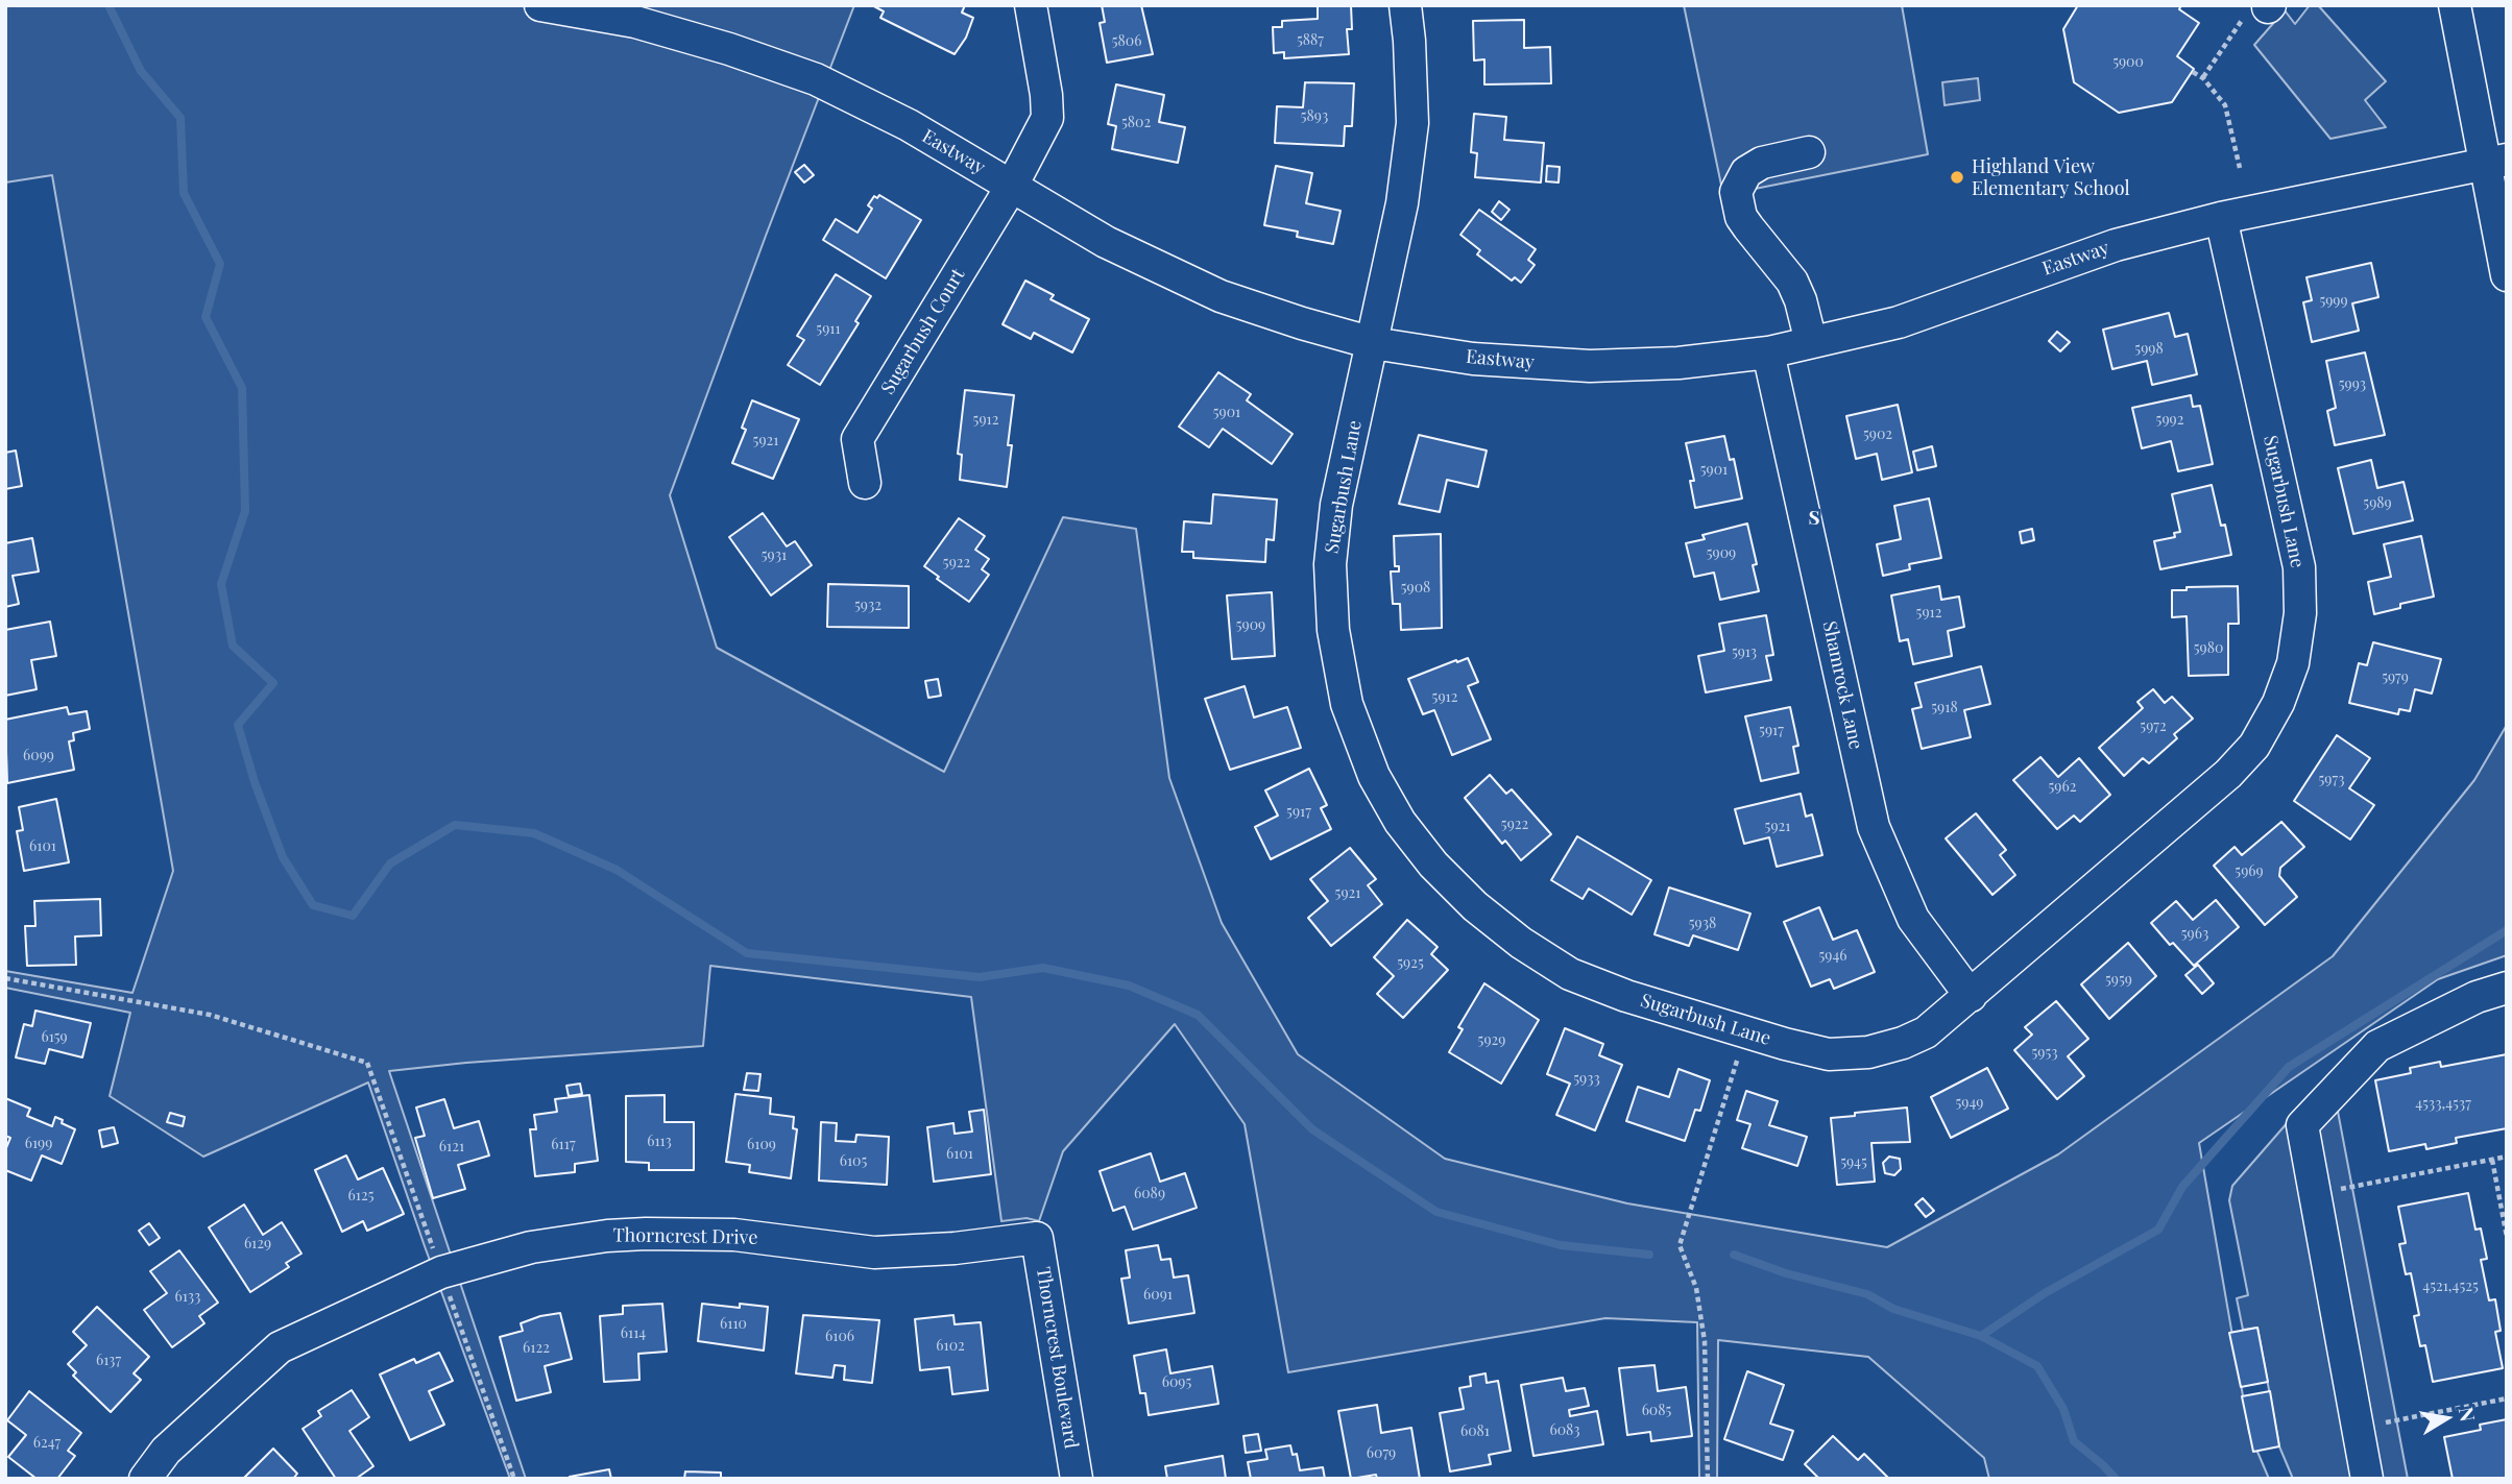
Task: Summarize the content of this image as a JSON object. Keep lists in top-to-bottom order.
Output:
{
  "streets": {
    "street": [
      "Eastway",
      "Sugarbush Court",
      "Sugarbush Lane",
      "Shamrock Lane",
      "Thorncrest Drive",
      "Thorncrest Boulevard"
    ]
  },
  "crossings": [
    ["Eastway", "Sugarbush Court"],
    ["Eastway", "Sugarbush Lane"],
    ["Eastway", "Shamrock Lane"],
    ["Sugarbush Lane", "Shamrock Lane"],
    ["Thorncrest Drive", "Thorncrest Boulevard"]
  ],
  "districts": ["S"],
  "places": ["Highland View Elementary School"],
  "house_numbers": [
    "5887",
    "5806",
    "5900",
    "5893",
    "5802",
    "5999",
    "5911",
    "5998",
    "5993",
    "5901",
    "5912",
    "5992",
    "5902",
    "5921",
    "5901",
    "5989",
    "5909",
    "5931",
    "5922",
    "5908",
    "5932",
    "5912",
    "5909",
    "5980",
    "5913",
    "5979",
    "5912",
    "5918",
    "5972",
    "5917",
    "6099",
    "5973",
    "5962",
    "5917",
    "5922",
    "5921",
    "6101",
    "5969",
    "5921",
    "5938",
    "5963",
    "5946",
    "5925",
    "5959",
    "6159",
    "5929",
    "5953",
    "5933",
    "5949",
    "4533,4537",
    "6113",
    "6199",
    "6117",
    "6109",
    "6121",
    "6101",
    "6105",
    "5945",
    "6089",
    "6125",
    "6129",
    "4521,4525",
    "6091",
    "6133",
    "6110",
    "6114",
    "6106",
    "6102",
    "6122",
    "6137",
    "6095",
    "6085",
    "6083",
    "6081",
    "6247",
    "6079"
  ],
  "north": "right"
}
